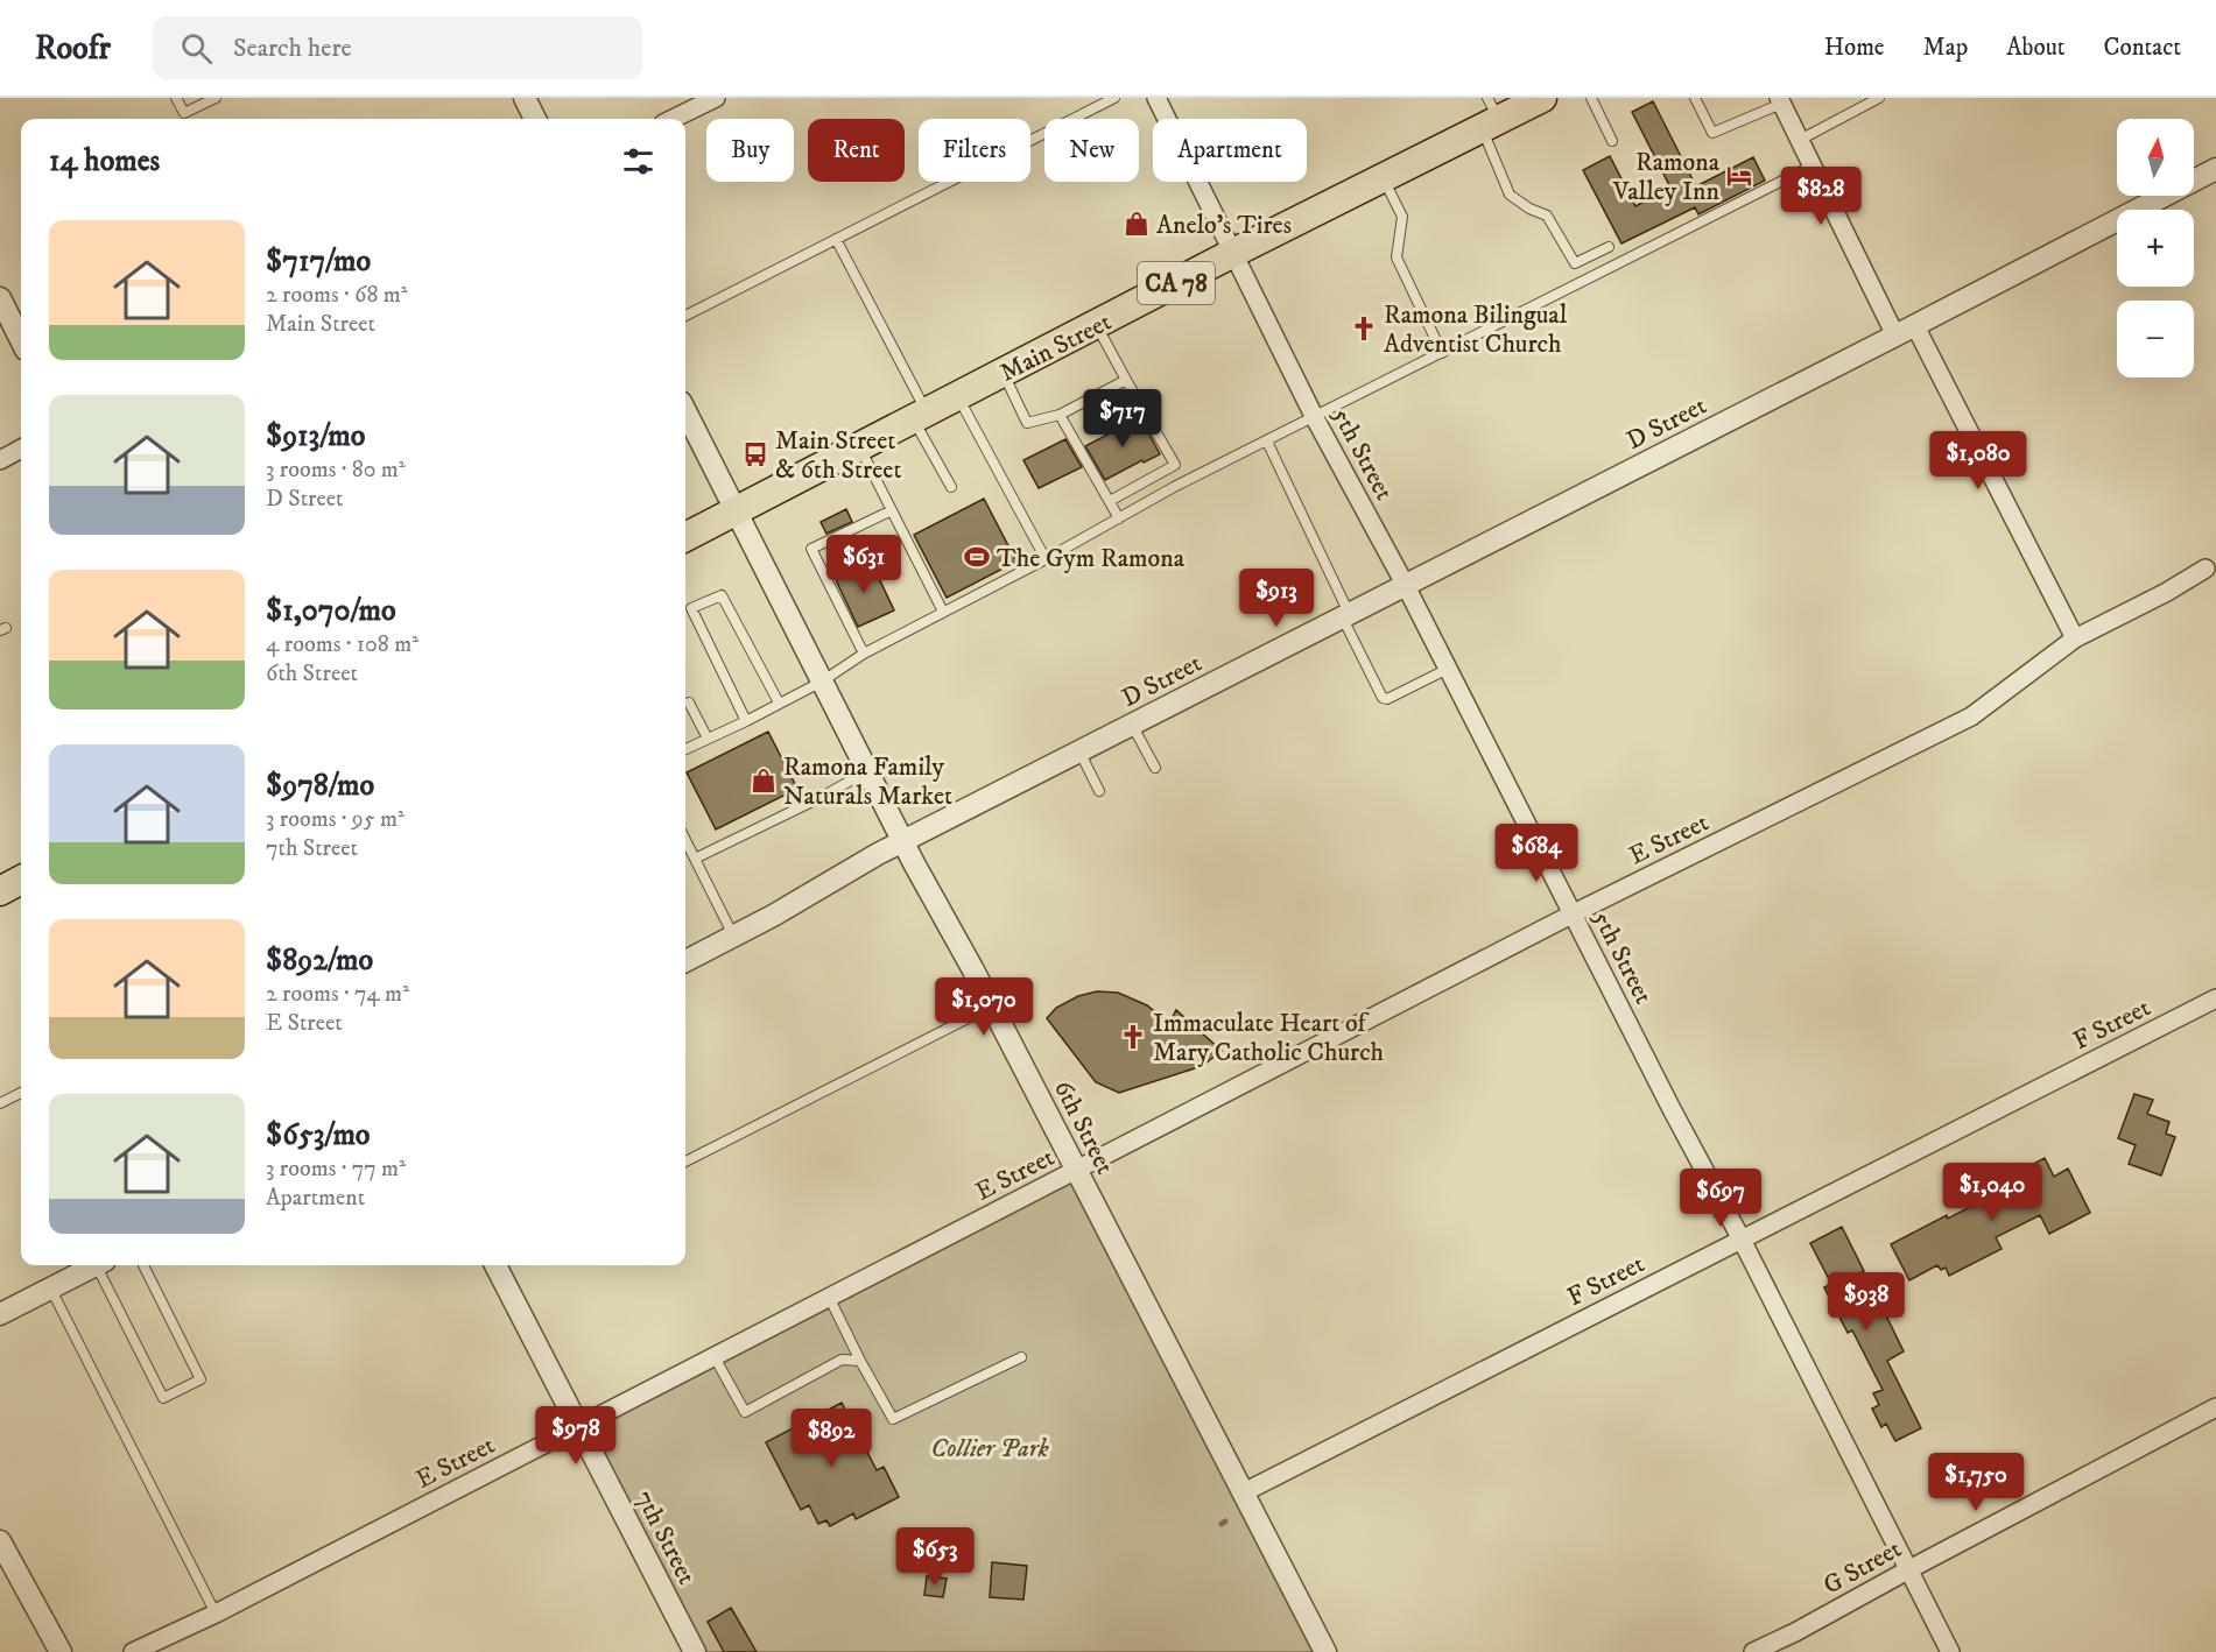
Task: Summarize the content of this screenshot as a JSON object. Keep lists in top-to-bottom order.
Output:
{
  "streets": {
    "main road": ["CA 78", "Main Street"],
    "street": [
      "D Street",
      "5th Street",
      "E Street",
      "F Street",
      "6th Street",
      "7th Street",
      "G Street"
    ]
  },
  "crossings": [
    ["Main Street", "5th Street"],
    ["Main Street", "6th Street"],
    ["D Street", "5th Street"],
    ["D Street", "6th Street"],
    ["5th Street", "E Street"],
    ["5th Street", "F Street"],
    ["5th Street", "G Street"],
    ["E Street", "6th Street"],
    ["E Street", "7th Street"],
    ["F Street", "6th Street"]
  ],
  "parks": ["Collier Park"],
  "places": {
    "hotel": ["Ramona Valley Inn"],
    "shop": ["Anelo's Tires", "Ramona Family Naturals Market"],
    "church": ["Ramona Bilingual Adventist Church", "Immaculate Heart of Mary Catholic Church"],
    "bus stop": ["Main Street & 6th Street"],
    "sports": ["The Gym Ramona"]
  },
  "north": "top",
  "page": {
    "header": "Roofr",
    "search": "Search here",
    "nav": [
      "Home",
      "Map",
      "About",
      "Contact"
    ],
    "map_buttons": ["+", "−"],
    "chip": [
      "Buy",
      "Rent",
      "Filters",
      "New",
      "Apartment"
    ],
    "heading": "14 homes",
    "price": [
      "$828",
      "$717",
      "$1,080",
      "$631",
      "$913",
      "$684",
      "$1,070",
      "$1,040",
      "$697",
      "$938",
      "$978",
      "$892",
      "$1,750",
      "$653"
    ],
    "list": [
      {
        "name": "$717/mo",
        "note": "2 rooms · 68 m² · Main Street"
      },
      {
        "name": "$913/mo",
        "note": "3 rooms · 80 m² · D Street"
      },
      {
        "name": "$1,070/mo",
        "note": "4 rooms · 108 m² · 6th Street"
      },
      {
        "name": "$978/mo",
        "note": "3 rooms · 95 m² · 7th Street"
      },
      {
        "name": "$892/mo",
        "note": "2 rooms · 74 m² · E Street"
      },
      {
        "name": "$653/mo",
        "note": "3 rooms · 77 m² · Apartment"
      }
    ]
  }
}
